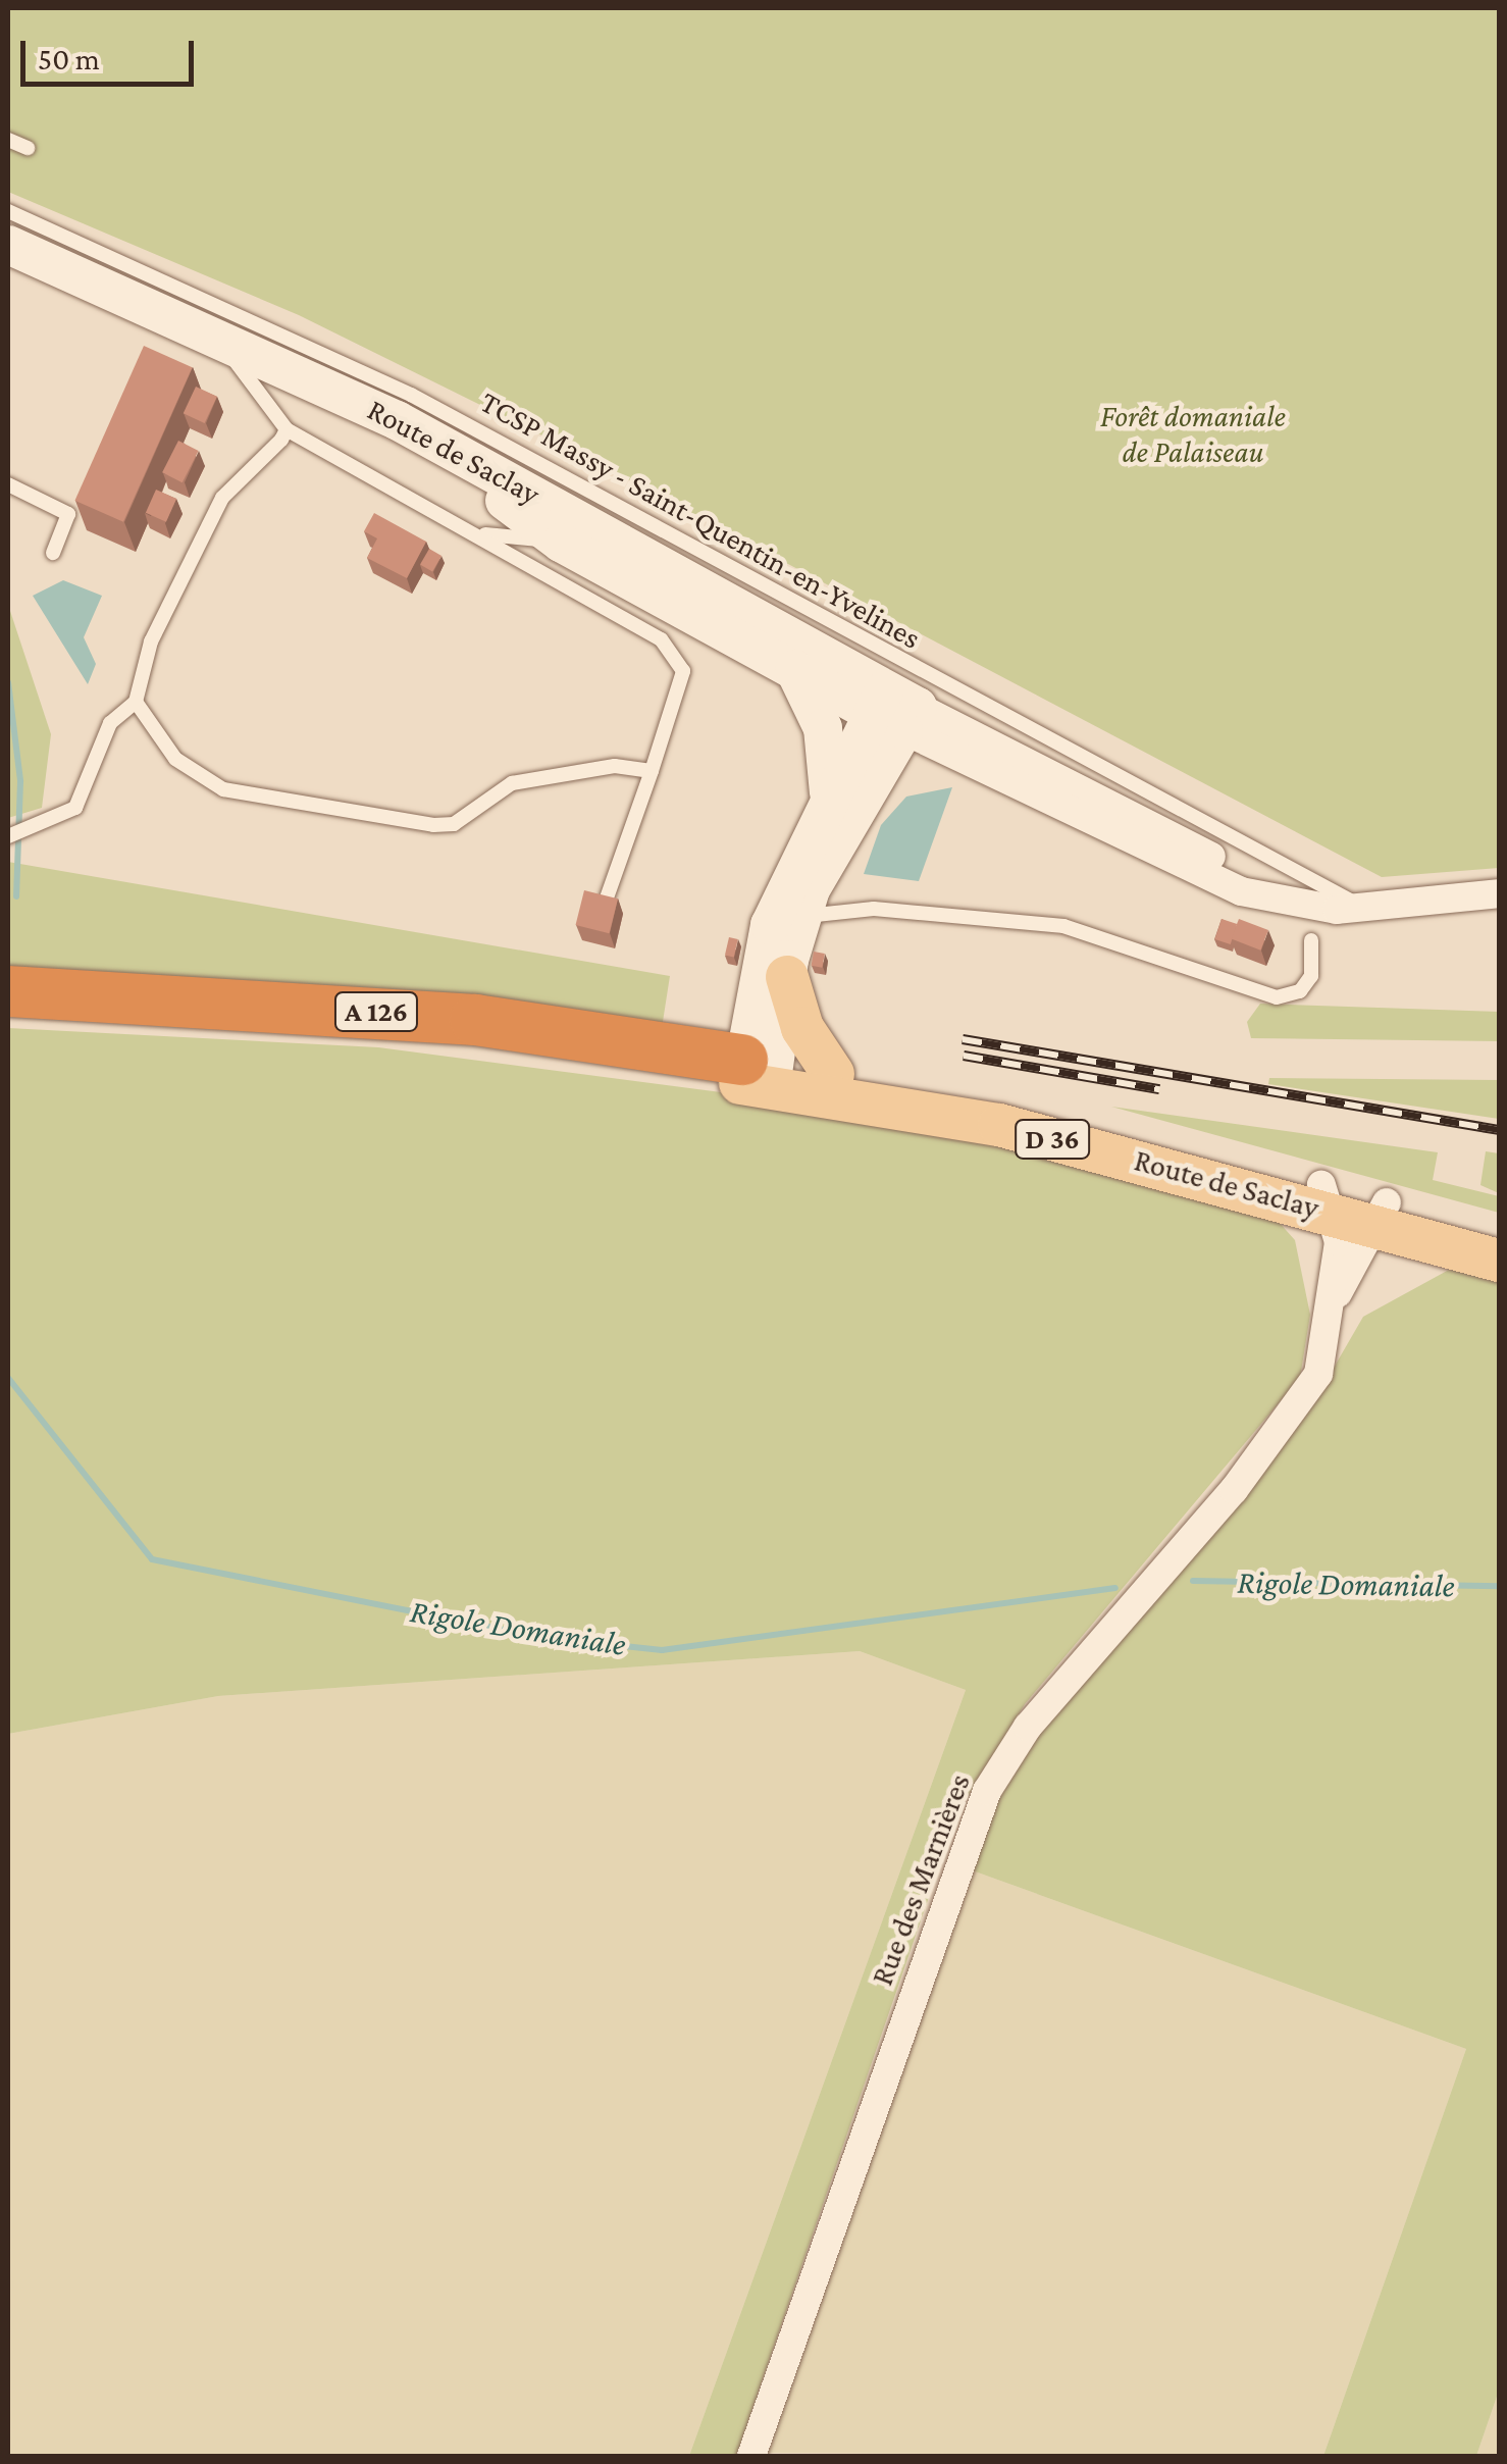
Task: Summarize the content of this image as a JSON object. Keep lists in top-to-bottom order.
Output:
{
  "streets": {
    "highway": ["A 126"],
    "main road": ["Route de Saclay", "D 36"],
    "street": ["Rue des Marnières"],
    "lane": ["TCSP Massy - Saint-Quentin-en-Yvelines"]
  },
  "crossings": [
    ["Route de Saclay", "A 126"],
    ["Route de Saclay", "Rue des Marnières"]
  ],
  "water": ["Rigole Domaniale"],
  "parks": ["Forêt domaniale de Palaiseau"],
  "scale_bar": "50 m"
}
